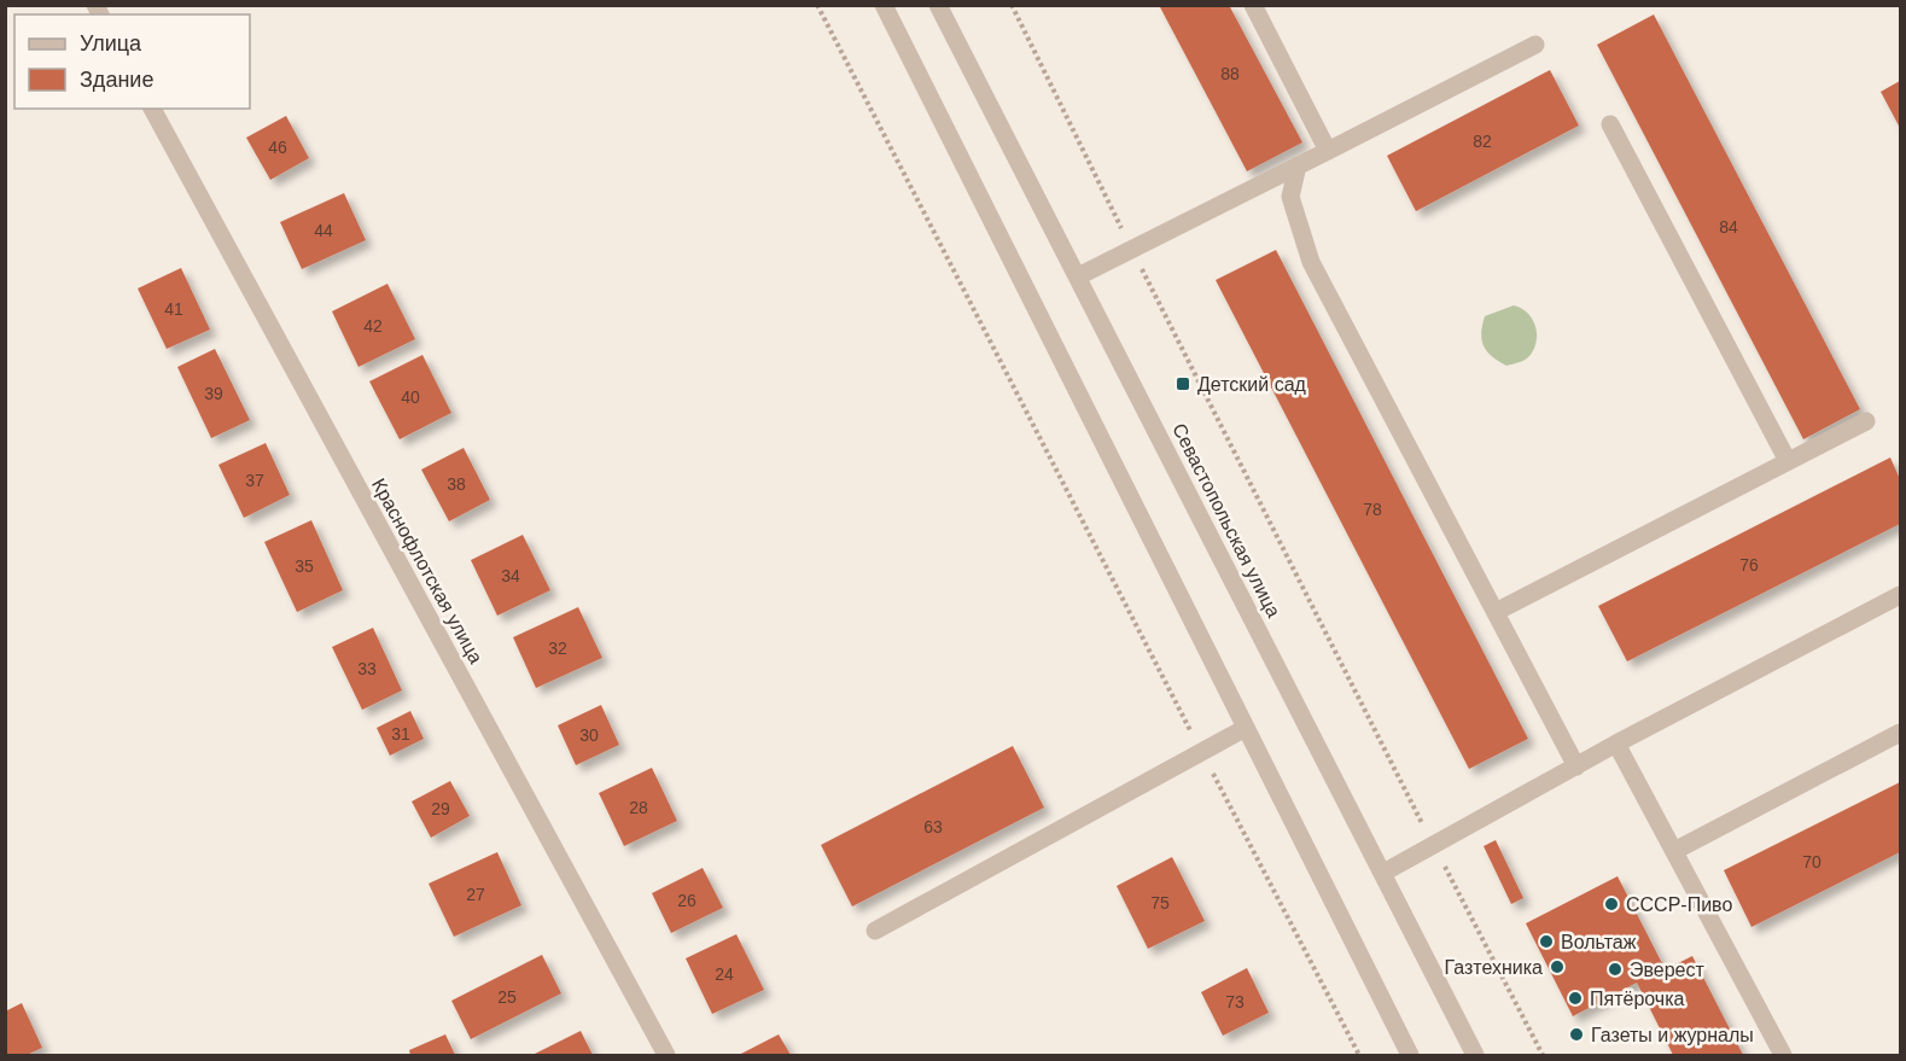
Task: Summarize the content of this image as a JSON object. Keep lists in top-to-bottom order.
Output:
{
  "streets": {
    "street": ["Севастопольская улица", "Краснофлотская улица"]
  },
  "places": {
    "transit": ["Детский сад"],
    "other": [
      "СССР-Пиво",
      "Вольтаж",
      "Газтехника",
      "Эверест",
      "Пятёрочка",
      "Газеты и журналы"
    ]
  },
  "house_numbers": [
    "88",
    "82",
    "46",
    "84",
    "44",
    "41",
    "42",
    "39",
    "40",
    "37",
    "38",
    "78",
    "76",
    "35",
    "34",
    "32",
    "33",
    "31",
    "30",
    "28",
    "29",
    "63",
    "70",
    "27",
    "26",
    "75",
    "24",
    "25",
    "73"
  ],
  "legend": ["Улица", "Здание"]
}
